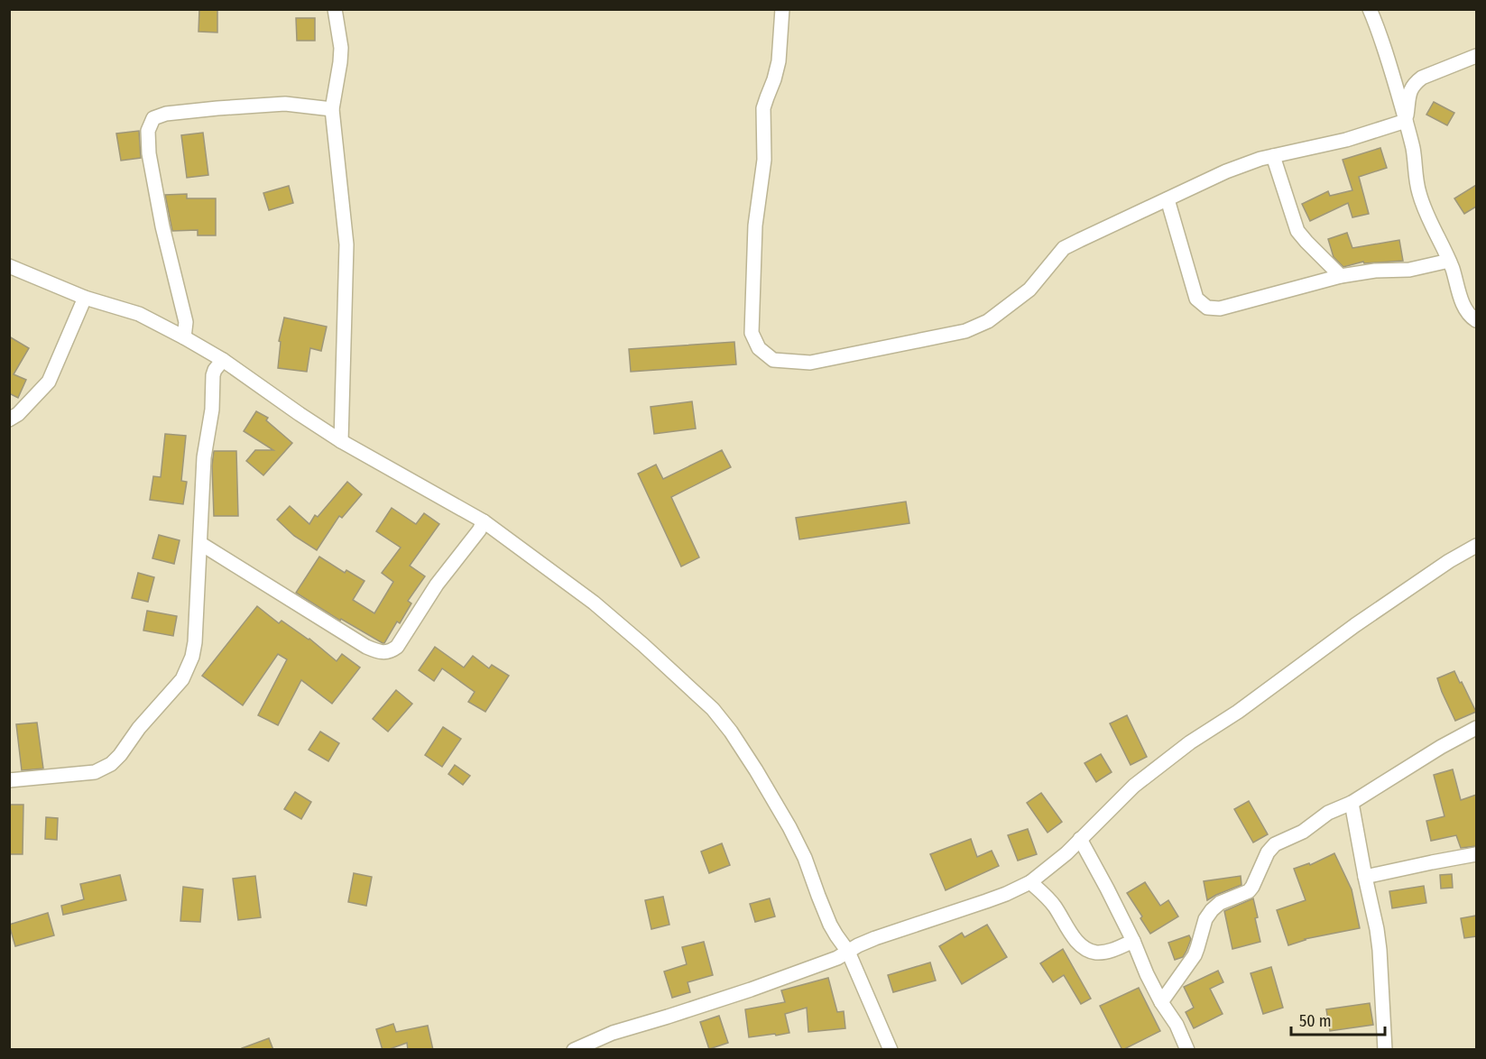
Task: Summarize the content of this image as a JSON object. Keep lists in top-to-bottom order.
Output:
{
  "scale_bar": "50 m"
}
